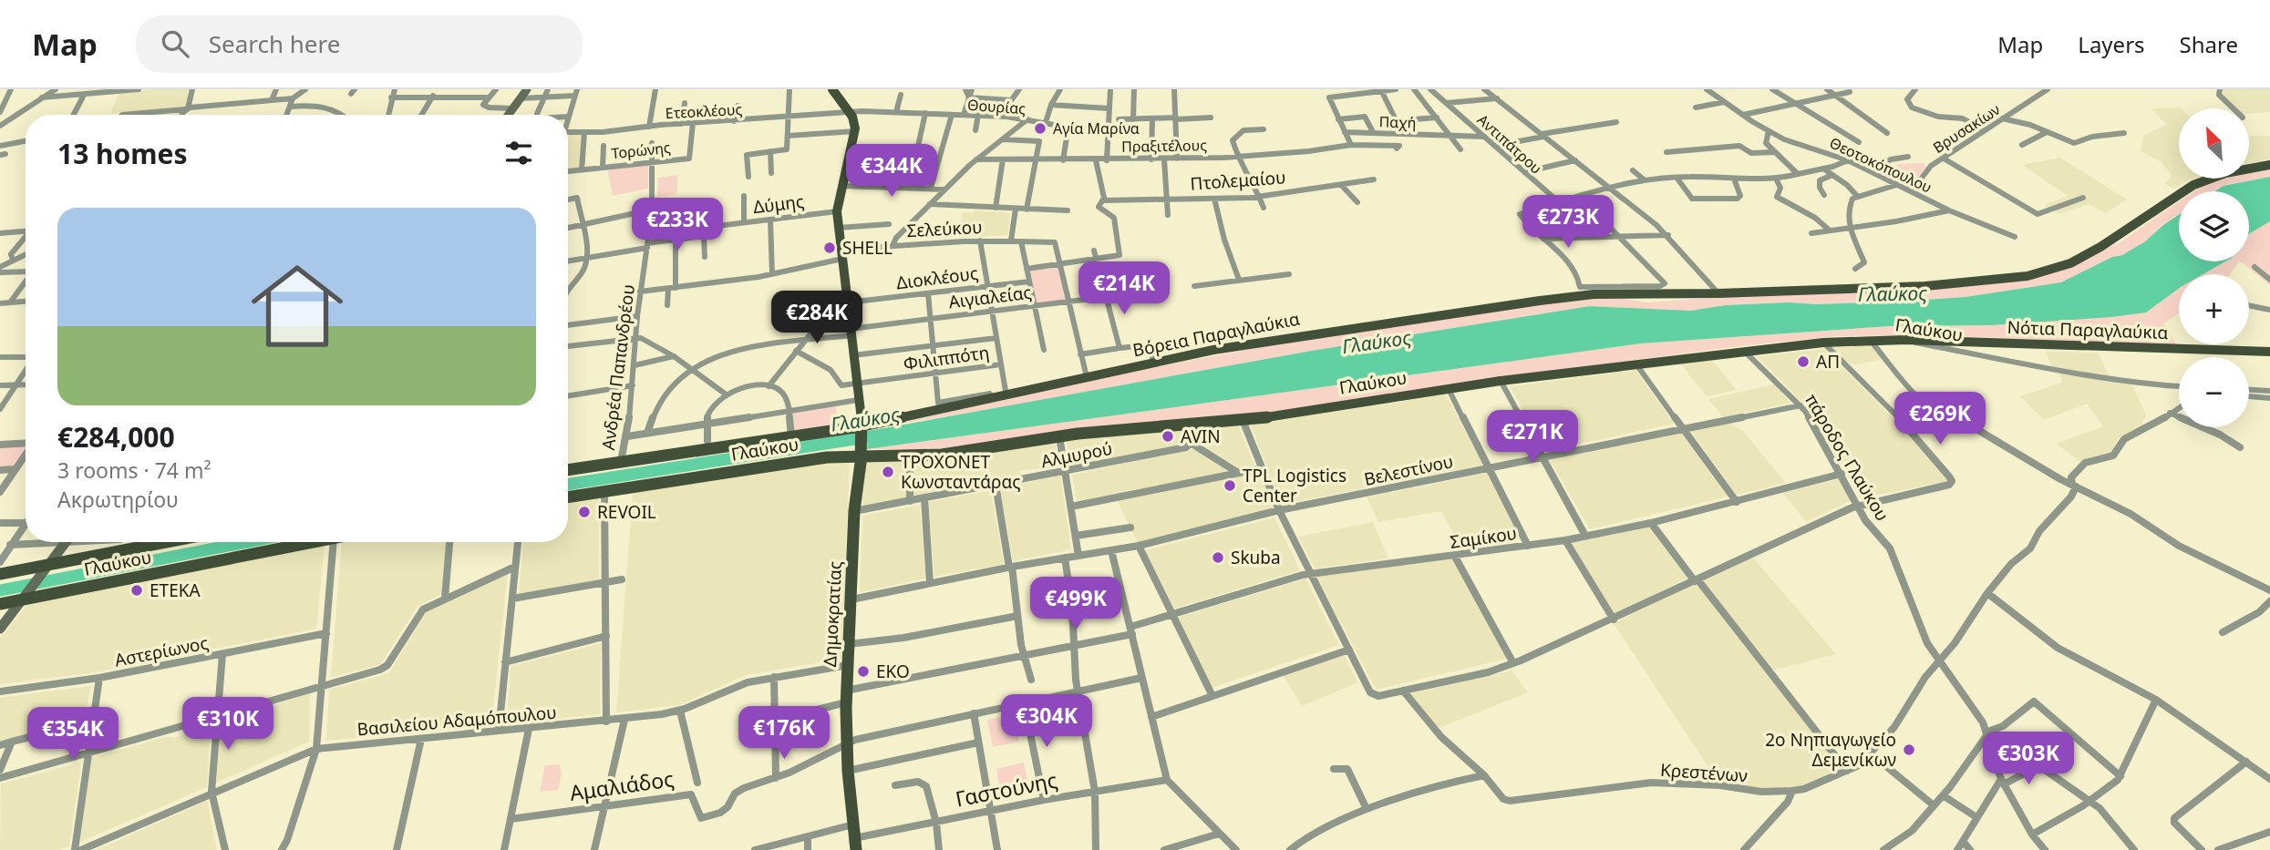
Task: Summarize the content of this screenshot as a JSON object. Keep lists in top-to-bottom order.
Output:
{
  "streets": {
    "main road": [
      "Γλαύκου",
      "Νότια Παραγλαύκια",
      "Βόρεια Παραγλαύκια",
      "Δημοκρατίας"
    ],
    "street": [
      "Θουρίας",
      "Ετεοκλέους",
      "Παχή",
      "Βρυσακίων",
      "Αντιπάτρου",
      "Πραξιτέλους",
      "Τορώνης",
      "Θεοτοκόπουλου",
      "Πτολεμαίου",
      "Δύμης",
      "Σελεύκου",
      "Διοκλέους",
      "Αιγιαλείας",
      "Φιλιππότη",
      "Ανδρέα Παπανδρέου",
      "Αλμυρού",
      "πάροδος Γλαύκου",
      "Βελεστίνου",
      "Σαμίκου",
      "Αστερίωνος",
      "Βασιλείου Αδαμόπουλου",
      "Κρεστένων",
      "Αμαλιάδος",
      "Γαστούνης"
    ]
  },
  "crossings": [
    ["Θουρίας", "Ετεοκλέους"],
    ["Θουρίας", "Πραξιτέλους"],
    ["Ετεοκλέους", "Τορώνης"],
    ["Παχή", "Αντιπάτρου"],
    ["Βρυσακίων", "Θεοτοκόπουλου"],
    ["Τορώνης", "Ανδρέα Παπανδρέου"],
    ["Δύμης", "Ανδρέα Παπανδρέου"],
    ["Δύμης", "Δημοκρατίας"],
    ["Σελεύκου", "Ανδρέα Παπανδρέου"],
    ["Σελεύκου", "Δημοκρατίας"],
    ["Διοκλέους", "Δημοκρατίας"],
    ["Αιγιαλείας", "Δημοκρατίας"],
    ["Γλαύκου", "Νότια Παραγλαύκια"],
    ["Γλαύκου", "Βόρεια Παραγλαύκια"],
    ["Γλαύκου", "Ανδρέα Παπανδρέου"],
    ["Γλαύκου", "πάροδος Γλαύκου"],
    ["Γλαύκου", "Δημοκρατίας"],
    ["Βόρεια Παραγλαύκια", "Δημοκρατίας"],
    ["Φιλιππότη", "Δημοκρατίας"],
    ["Αλμυρού", "Δημοκρατίας"],
    ["πάροδος Γλαύκου", "Βελεστίνου"],
    ["πάροδος Γλαύκου", "Σαμίκου"],
    ["πάροδος Γλαύκου", "Κρεστένων"],
    ["Βελεστίνου", "Δημοκρατίας"],
    ["Σαμίκου", "Δημοκρατίας"],
    ["Δημοκρατίας", "Βασιλείου Αδαμόπουλου"],
    ["Δημοκρατίας", "Αμαλιάδος"],
    ["Δημοκρατίας", "Γαστούνης"]
  ],
  "water": ["Γλαύκος"],
  "places": [
    "Αγία Μαρίνα",
    "SHELL",
    "ΑΠ",
    "AVIN",
    "ΤΡΟΧΟΝΕΤ Κωνσταντάρας",
    "TPL Logistics Center",
    "REVOIL",
    "Skuba",
    "ΕΤΕΚΑ",
    "EKO",
    "2ο Νηπιαγωγείο Δεμενίκων"
  ],
  "north": "top left",
  "page": {
    "header": "Map",
    "search": "Search here",
    "nav": ["Map", "Layers", "Share"],
    "map_buttons": ["+", "−"],
    "heading": "13 homes",
    "price": [
      "€344K",
      "€273K",
      "€233K",
      "€214K",
      "€284K",
      "€269K",
      "€271K",
      "€499K",
      "€304K",
      "€310K",
      "€176K",
      "€354K",
      "€303K"
    ],
    "list": [
      {
        "name": "€284,000",
        "note": "3 rooms · 74 m² · Ακρωτηρίου"
      }
    ]
  }
}
